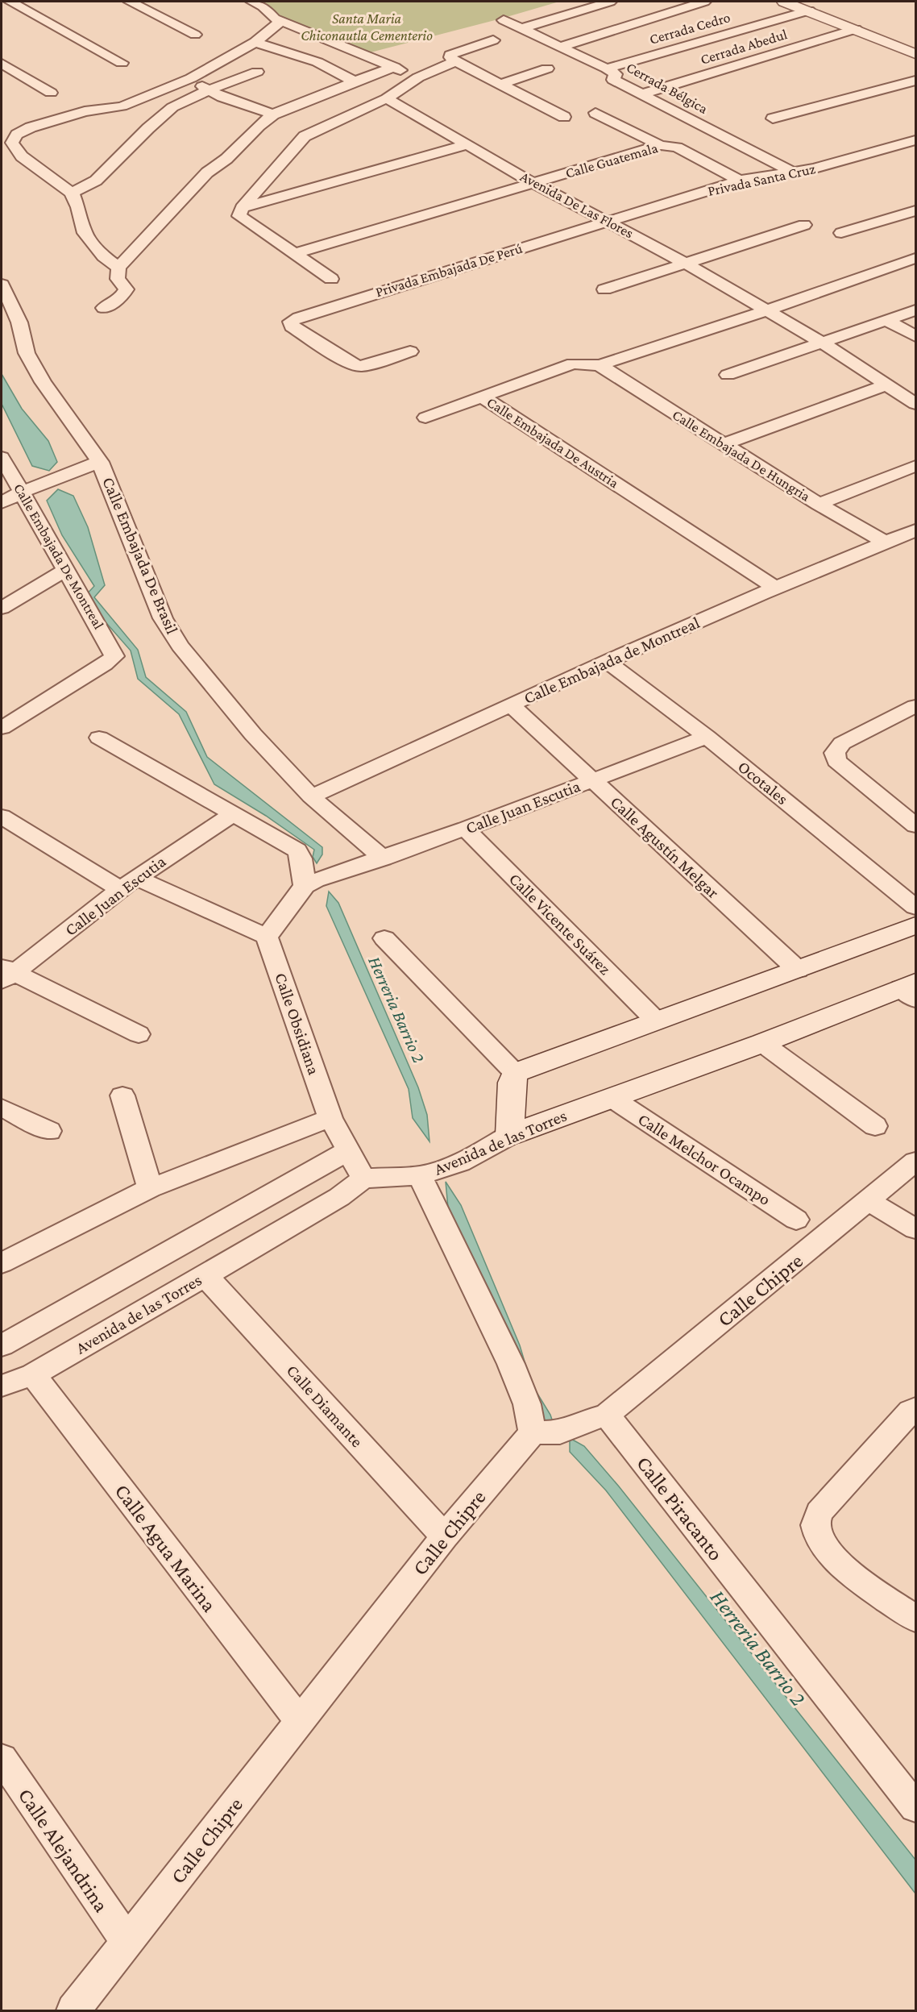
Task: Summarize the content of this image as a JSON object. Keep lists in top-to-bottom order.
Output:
{
  "streets": {
    "main road": ["Avenida de las Torres"],
    "street": [
      "Cerrada Cedro",
      "Cerrada Abedul",
      "Cerrada Bélgica",
      "Calle Guatemala",
      "Privada Santa Cruz",
      "Avenida De Las Flores",
      "Privada Embajada De Perú",
      "Calle Embajada De Austria",
      "Calle Embajada De Hungria",
      "Calle Embajada De Brasil",
      "Calle Embajada De Montreal",
      "Calle Embajada de Montreal",
      "Ocotales",
      "Calle Juan Escutia",
      "Calle Agustín Melgar",
      "Calle Vicente Suárez",
      "Calle Obsidiana",
      "Calle Melchor Ocampo",
      "Calle Chipre",
      "Calle Diamante",
      "Calle Piracanto",
      "Calle Agua Marina",
      "Calle Alejandrina"
    ]
  },
  "crossings": [
    ["Cerrada Cedro", "Cerrada Bélgica"],
    ["Cerrada Abedul", "Cerrada Bélgica"],
    ["Cerrada Bélgica", "Privada Santa Cruz"],
    ["Calle Guatemala", "Privada Santa Cruz"],
    ["Calle Guatemala", "Avenida De Las Flores"],
    ["Privada Santa Cruz", "Avenida De Las Flores"],
    ["Privada Santa Cruz", "Privada Embajada De Perú"],
    ["Avenida De Las Flores", "Privada Embajada De Perú"],
    ["Avenida De Las Flores", "Calle Embajada De Austria"],
    ["Calle Embajada De Austria", "Calle Embajada De Hungria"],
    ["Calle Embajada De Austria", "Calle Embajada de Montreal"],
    ["Calle Embajada De Hungria", "Calle Embajada de Montreal"],
    ["Calle Embajada De Brasil", "Calle Embajada de Montreal"],
    ["Calle Embajada De Brasil", "Calle Juan Escutia"],
    ["Calle Embajada de Montreal", "Ocotales"],
    ["Calle Embajada de Montreal", "Calle Agustín Melgar"],
    ["Ocotales", "Calle Juan Escutia"],
    ["Calle Juan Escutia", "Calle Agustín Melgar"],
    ["Calle Juan Escutia", "Calle Vicente Suárez"],
    ["Calle Obsidiana", "Avenida de las Torres"],
    ["Avenida de las Torres", "Calle Melchor Ocampo"],
    ["Avenida de las Torres", "Calle Diamante"],
    ["Avenida de las Torres", "Calle Agua Marina"],
    ["Calle Chipre", "Calle Diamante"],
    ["Calle Chipre", "Calle Piracanto"],
    ["Calle Chipre", "Calle Agua Marina"],
    ["Calle Chipre", "Calle Alejandrina"]
  ],
  "water": ["Herreria Barrio 2"],
  "parks": ["Santa Maria Chiconautla Cementerio"]
}
